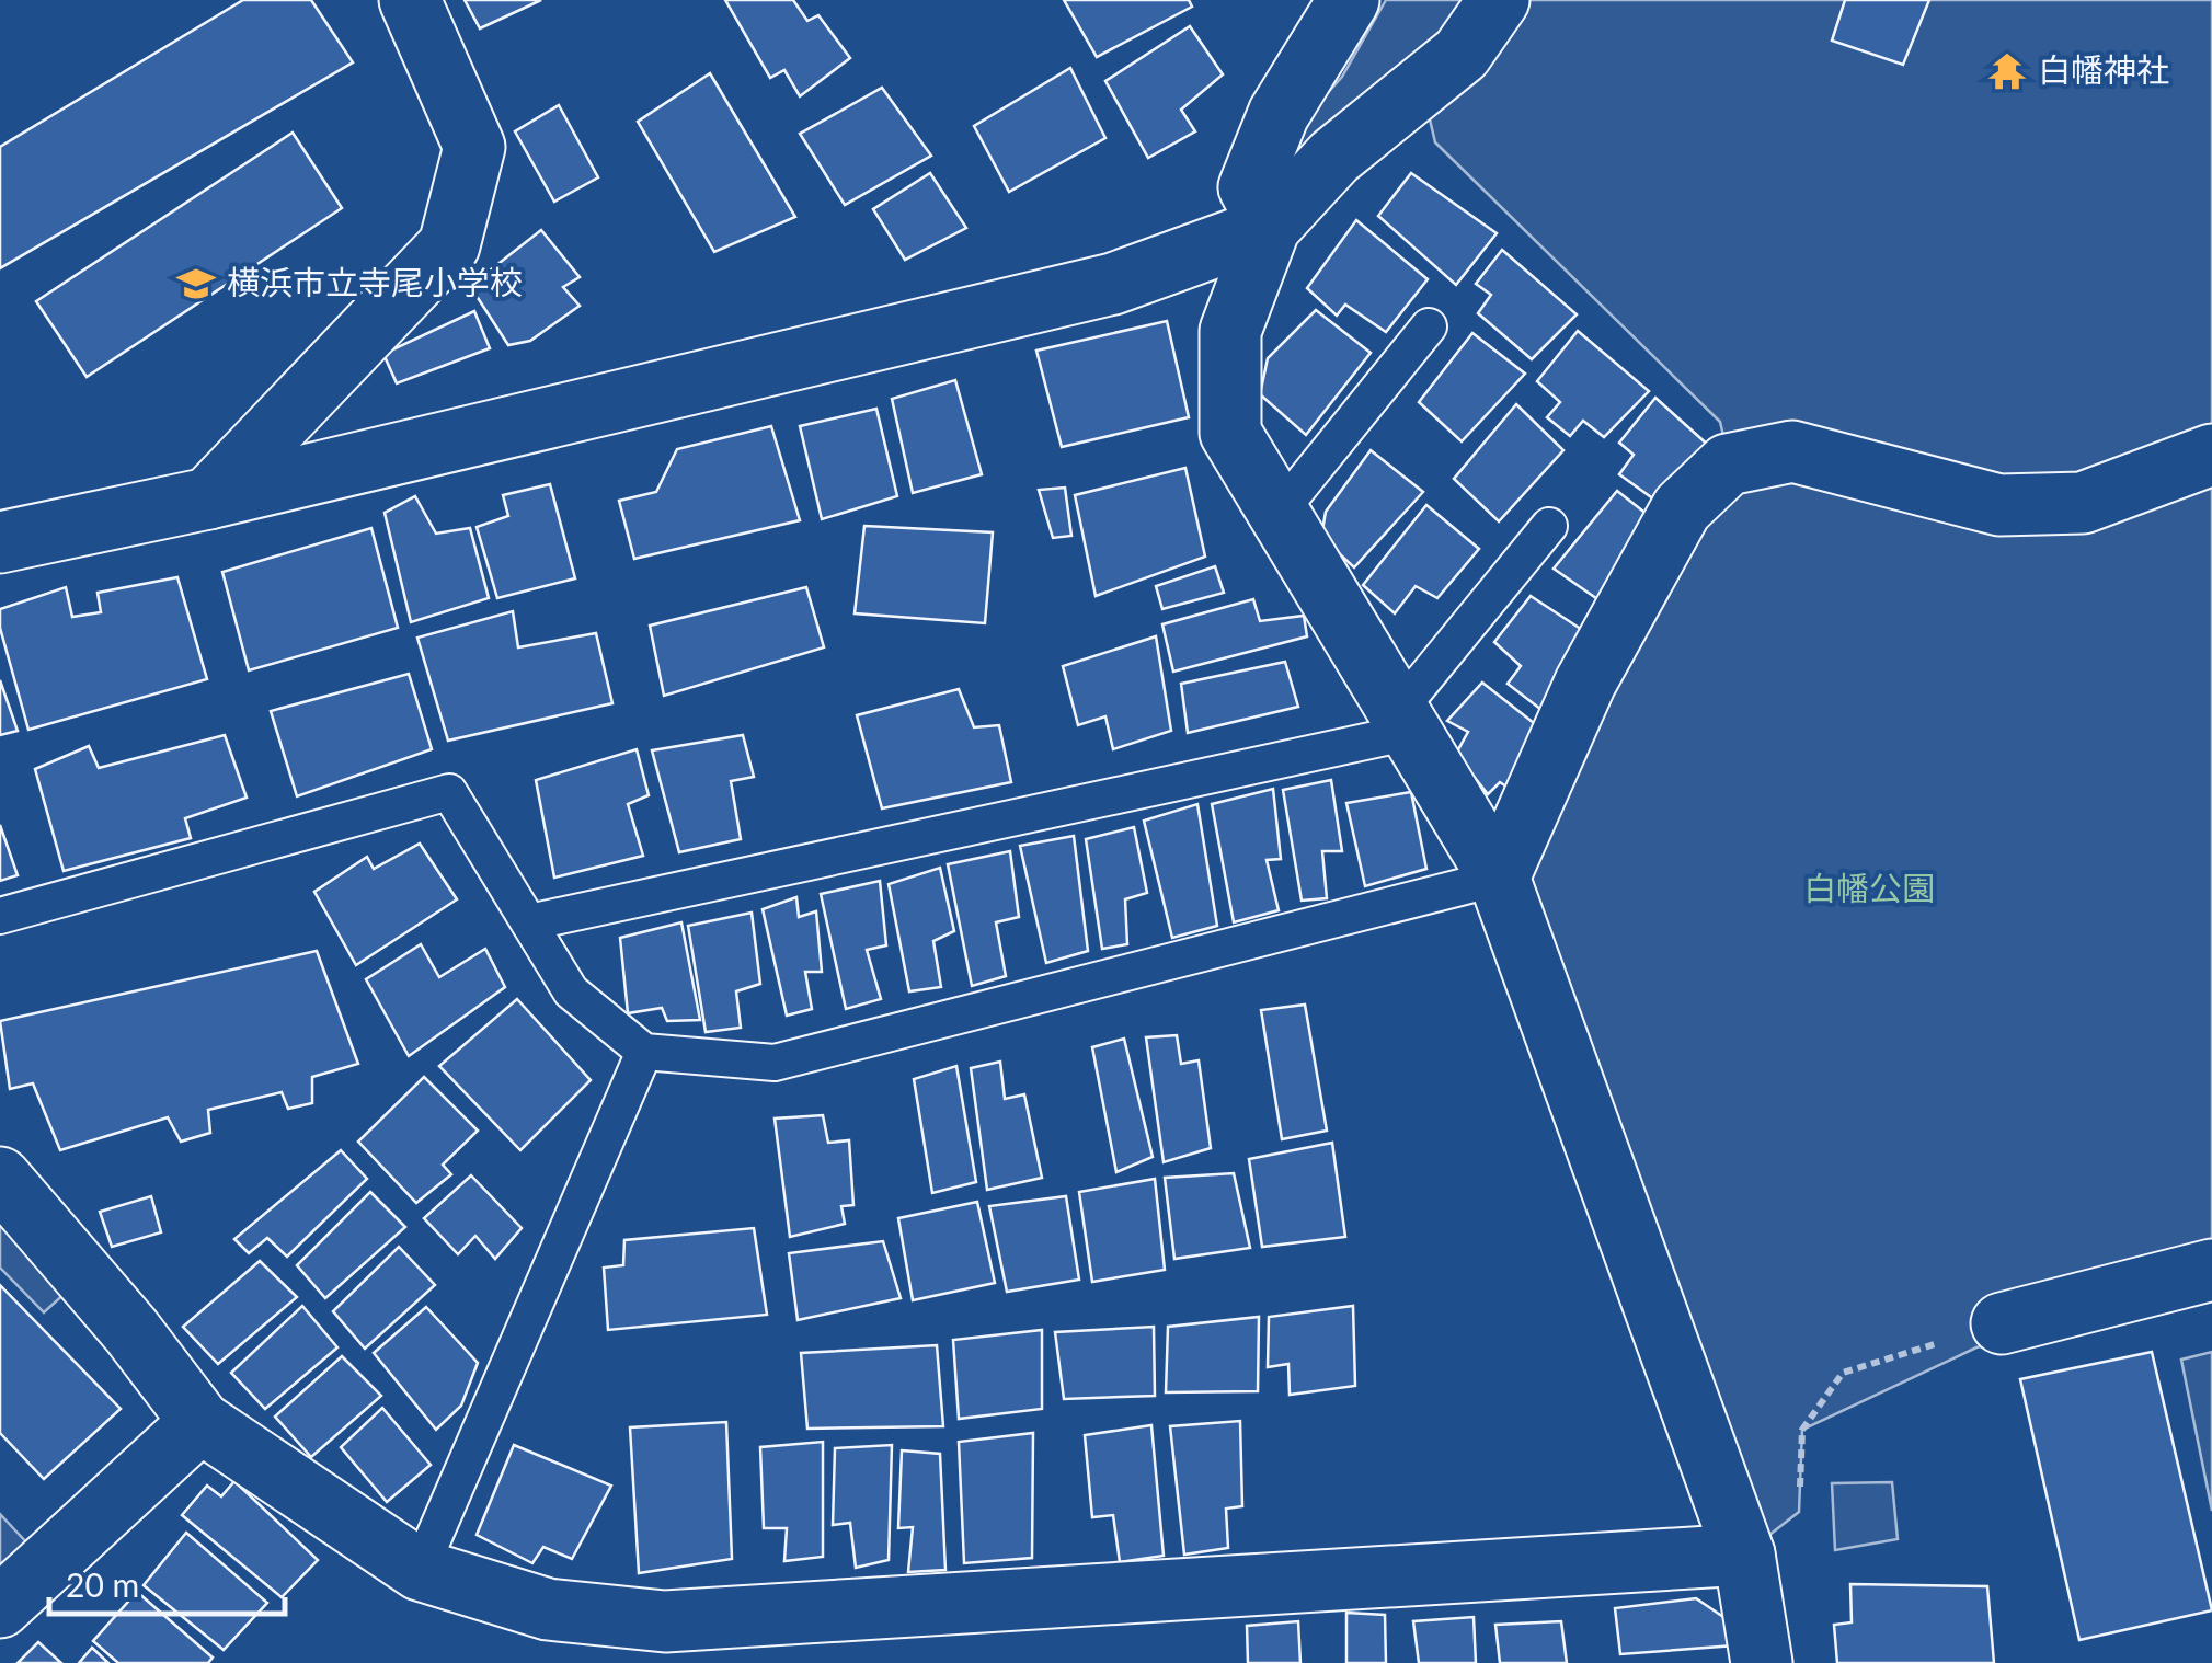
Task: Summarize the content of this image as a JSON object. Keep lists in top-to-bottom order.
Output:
{
  "parks": ["白幡公園"],
  "places": {
    "temple": ["白幡神社"],
    "school or university": ["横浜市立寺尾小学校"]
  },
  "scale_bar": "20 m"
}
